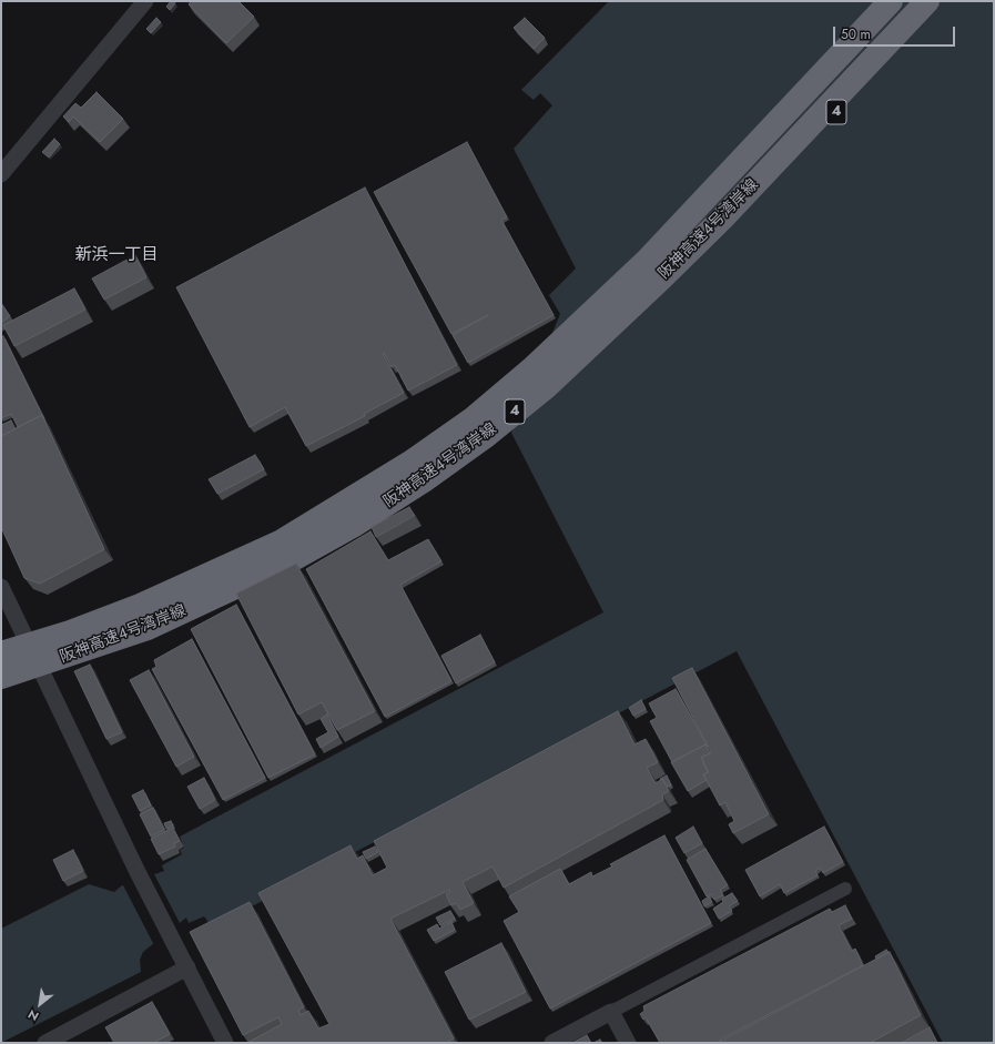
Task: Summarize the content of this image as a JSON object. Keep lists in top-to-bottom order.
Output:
{
  "streets": {
    "highway": ["4", "阪神高速4号湾岸線"]
  },
  "crossings": [
    ["4", "阪神高速4号湾岸線"]
  ],
  "districts": ["新浜一丁目"],
  "scale_bar": "50 m",
  "north": "bottom left"
}
